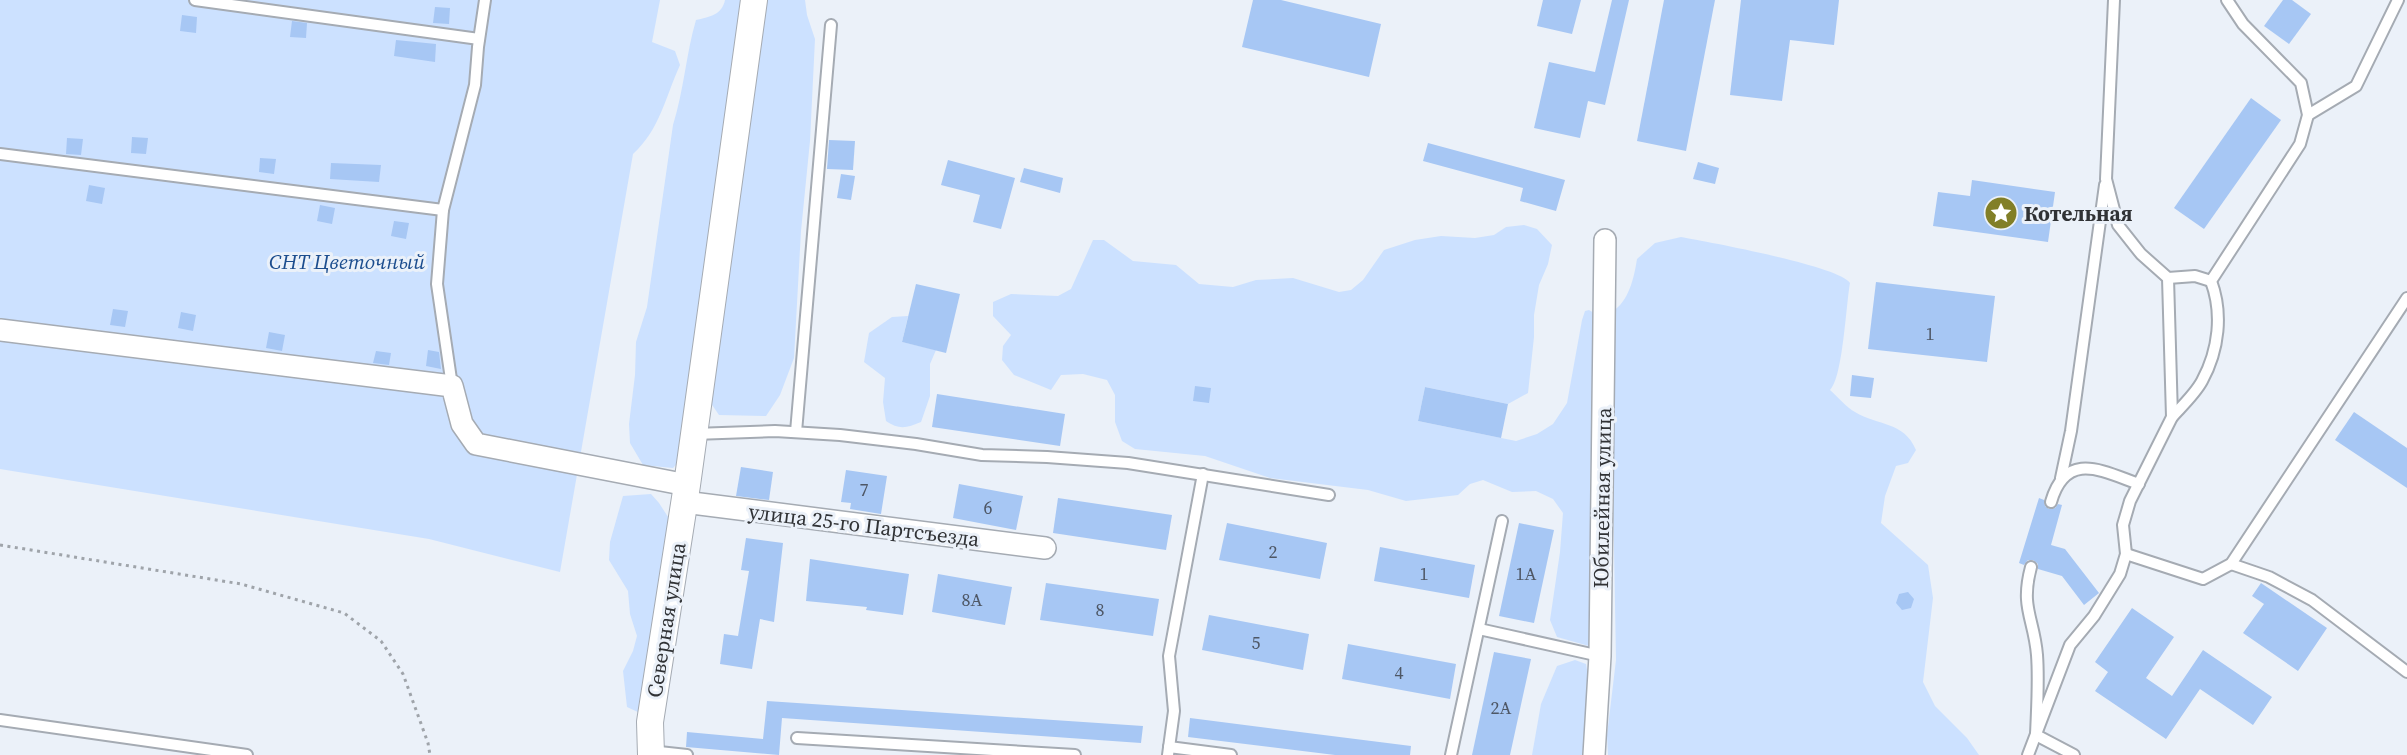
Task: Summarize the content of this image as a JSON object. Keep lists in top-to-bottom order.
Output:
{
  "streets": {
    "street": ["Юбилейная улица", "улица 25-го Партсъезда", "Северная улица"]
  },
  "crossings": [
    ["улица 25-го Партсъезда", "Северная улица"]
  ],
  "parks": ["СНТ Цветочный"],
  "places": {
    "place": ["Котельная"]
  },
  "house_numbers": [
    "1",
    "7",
    "6",
    "2",
    "1",
    "1А",
    "8А",
    "8",
    "5",
    "4",
    "2А"
  ]
}
